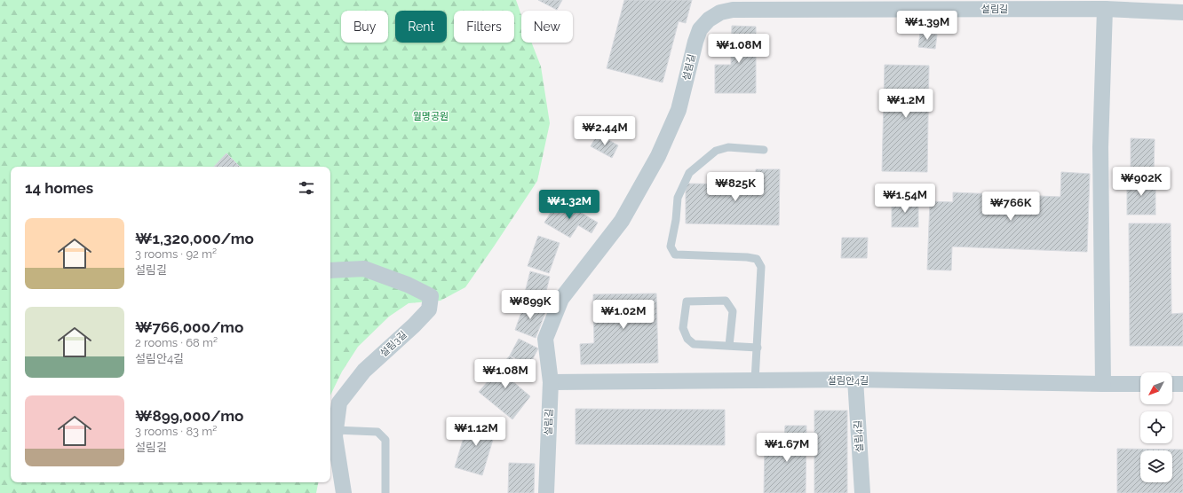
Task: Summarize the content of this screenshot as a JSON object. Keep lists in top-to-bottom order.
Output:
{
  "streets": {
    "street": [
      "설림길",
      "설림3길",
      "설림안4길",
      "설림4길"
    ]
  },
  "crossings": [
    ["설림길", "설림안4길"],
    ["설림안4길", "설림4길"]
  ],
  "parks": ["월명공원"],
  "north": "bottom left",
  "page": {
    "price": [
      "₩1.39M",
      "₩1.08M",
      "₩1.2M",
      "₩2.44M",
      "₩902K",
      "₩825K",
      "₩1.54M",
      "₩1.32M",
      "₩766K",
      "₩899K",
      "₩1.02M",
      "₩1.08M",
      "₩1.12M",
      "₩1.67M"
    ],
    "chip": [
      "Buy",
      "Rent",
      "Filters",
      "New"
    ],
    "heading": "14 homes",
    "list": [
      {
        "name": "₩1,320,000/mo",
        "note": "3 rooms · 92 m² · 설림길"
      },
      {
        "name": "₩766,000/mo",
        "note": "2 rooms · 68 m² · 설림안4길"
      },
      {
        "name": "₩899,000/mo",
        "note": "3 rooms · 83 m² · 설림길"
      }
    ]
  }
}
